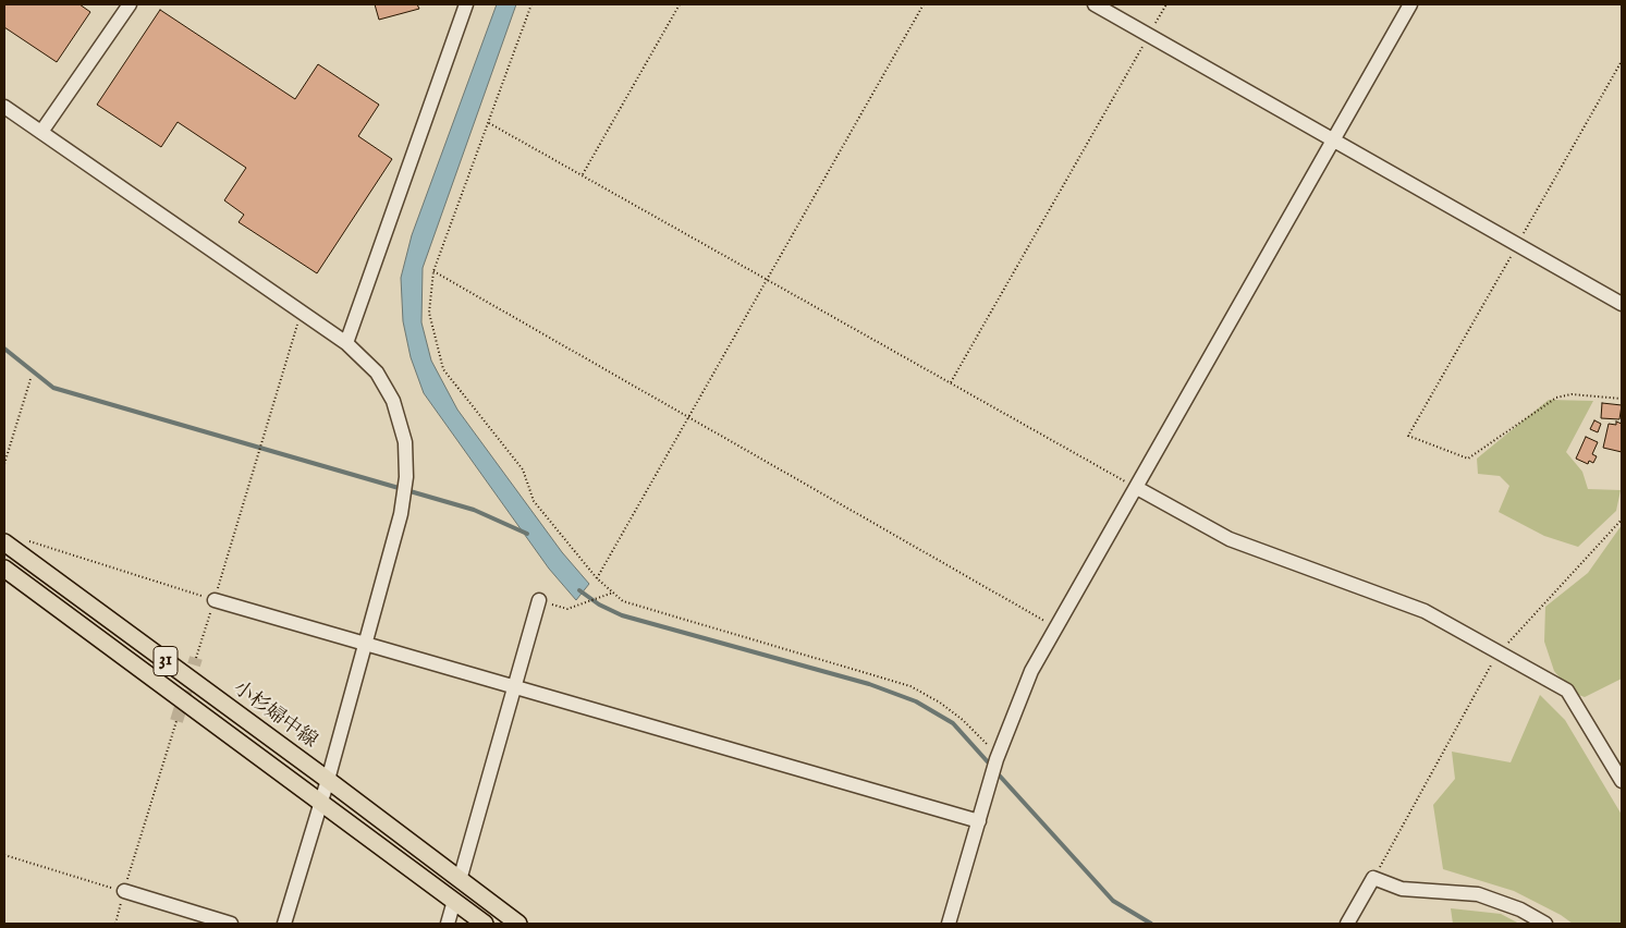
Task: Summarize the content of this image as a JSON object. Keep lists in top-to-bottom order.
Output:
{
  "streets": {
    "main road": ["31", "小杉婦中線"]
  }
}
